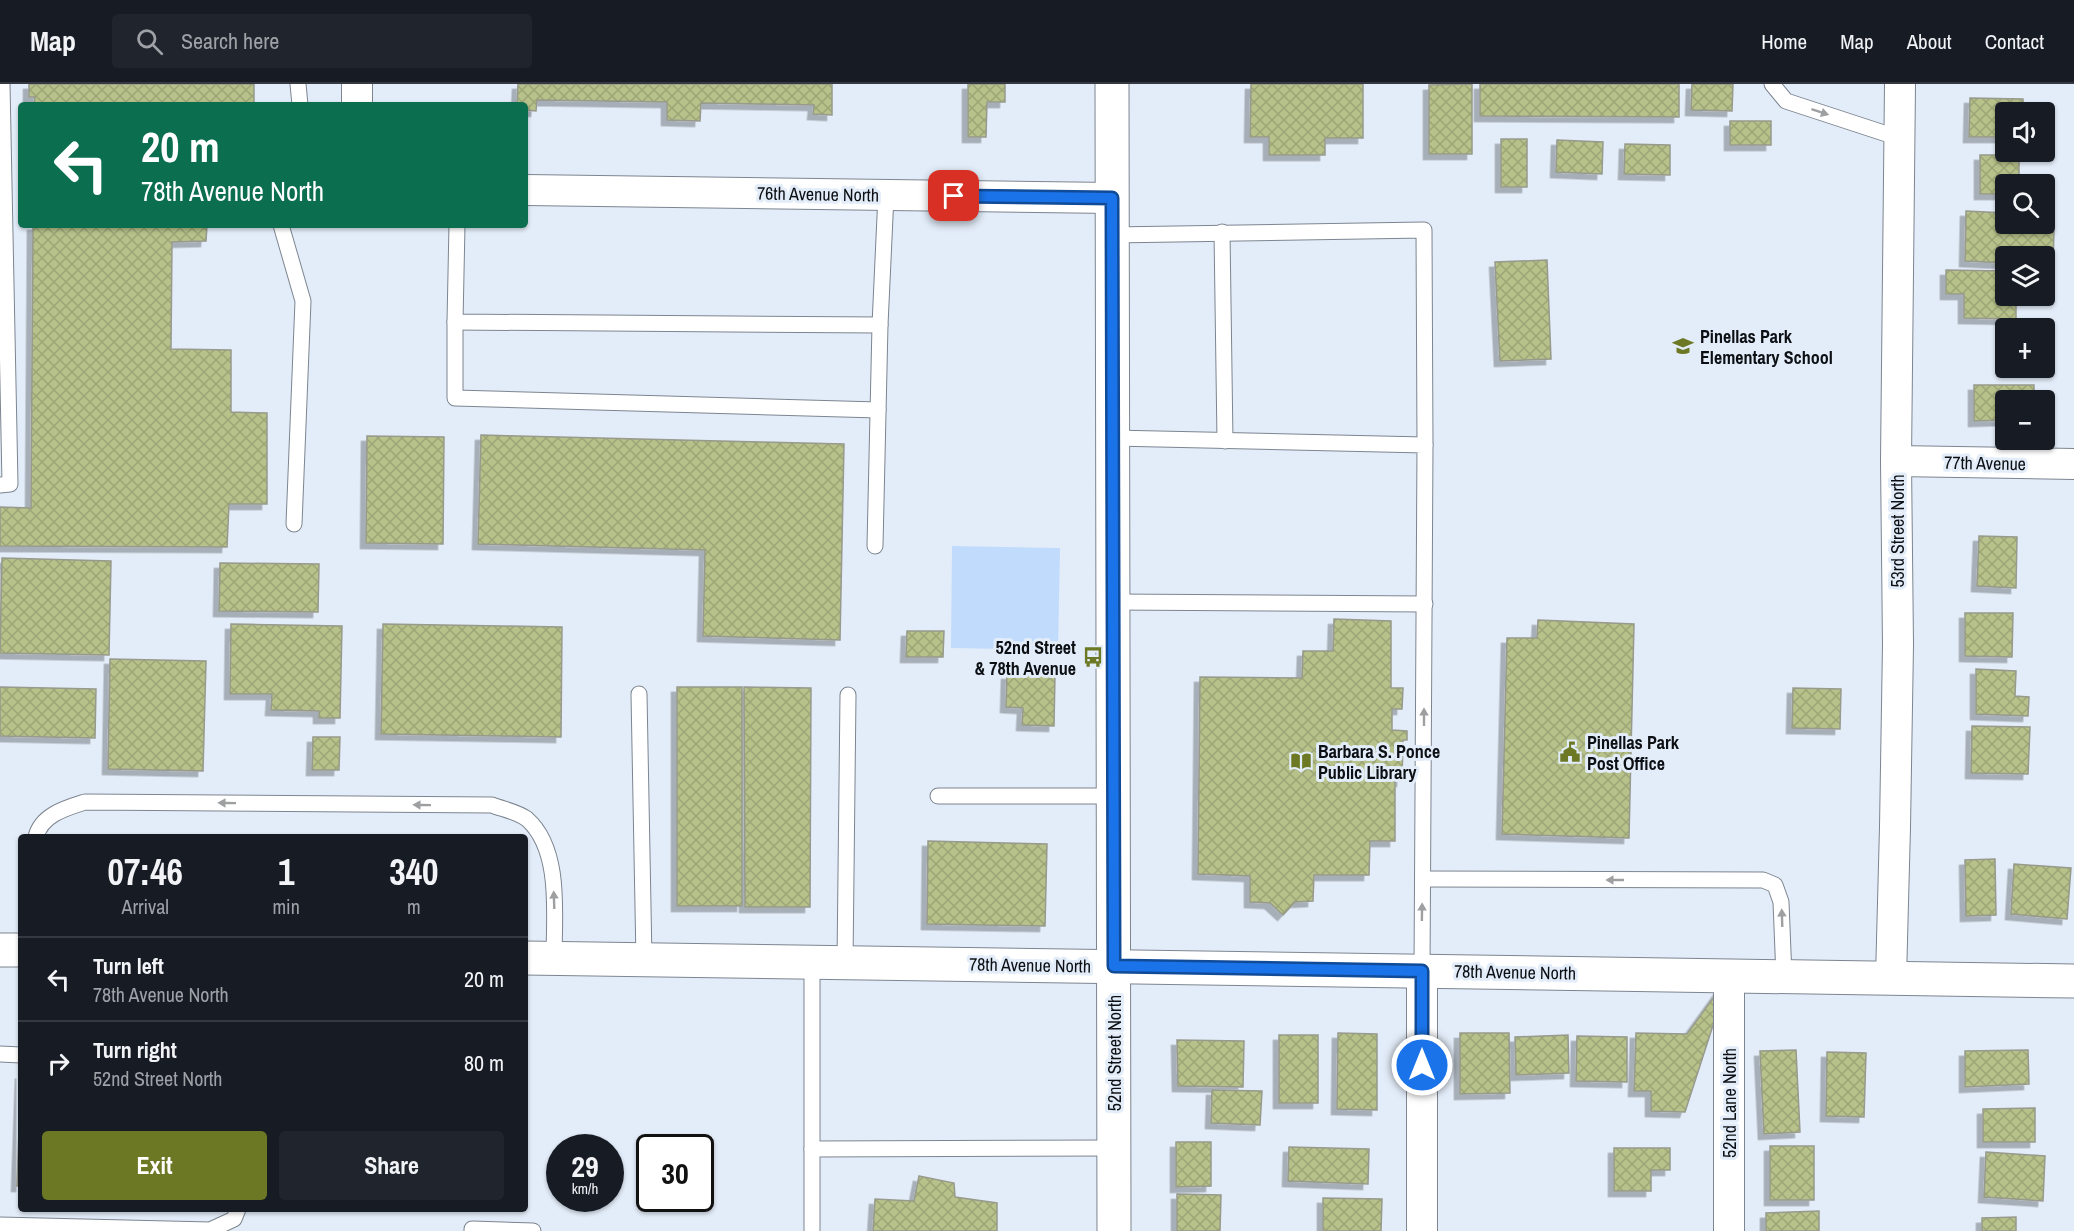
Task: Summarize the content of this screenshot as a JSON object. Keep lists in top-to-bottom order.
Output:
{
  "streets": {
    "street": [
      "76th Avenue North",
      "77th Avenue",
      "53rd Street North",
      "78th Avenue North",
      "52nd Street North",
      "52nd Lane North"
    ]
  },
  "crossings": [
    ["76th Avenue North", "52nd Street North"],
    ["77th Avenue", "53rd Street North"],
    ["53rd Street North", "78th Avenue North"],
    ["78th Avenue North", "52nd Street North"],
    ["78th Avenue North", "52nd Lane North"]
  ],
  "places": {
    "school or university": ["Pinellas Park Elementary School"],
    "bus stop": ["52nd Street & 78th Avenue"],
    "public building": ["Pinellas Park Post Office"],
    "library": ["Barbara S. Ponce Public Library"]
  },
  "page": {
    "header": "Map",
    "search": "Search here",
    "nav": [
      "Home",
      "Map",
      "About",
      "Contact"
    ],
    "map_buttons": ["+", "−"],
    "turn": ["20 m", "78th Avenue North"],
    "eta": [
      "07:46",
      "Arrival",
      "1",
      "min",
      "340",
      "m"
    ],
    "list": [
      {
        "name": "Turn left",
        "note": "78th Avenue North",
        "value": "20 m"
      },
      {
        "name": "Turn right",
        "note": "52nd Street North",
        "value": "80 m"
      }
    ],
    "buttons": ["Exit", "Share"],
    "speed": "29 km/h",
    "limit": "30"
  }
}
